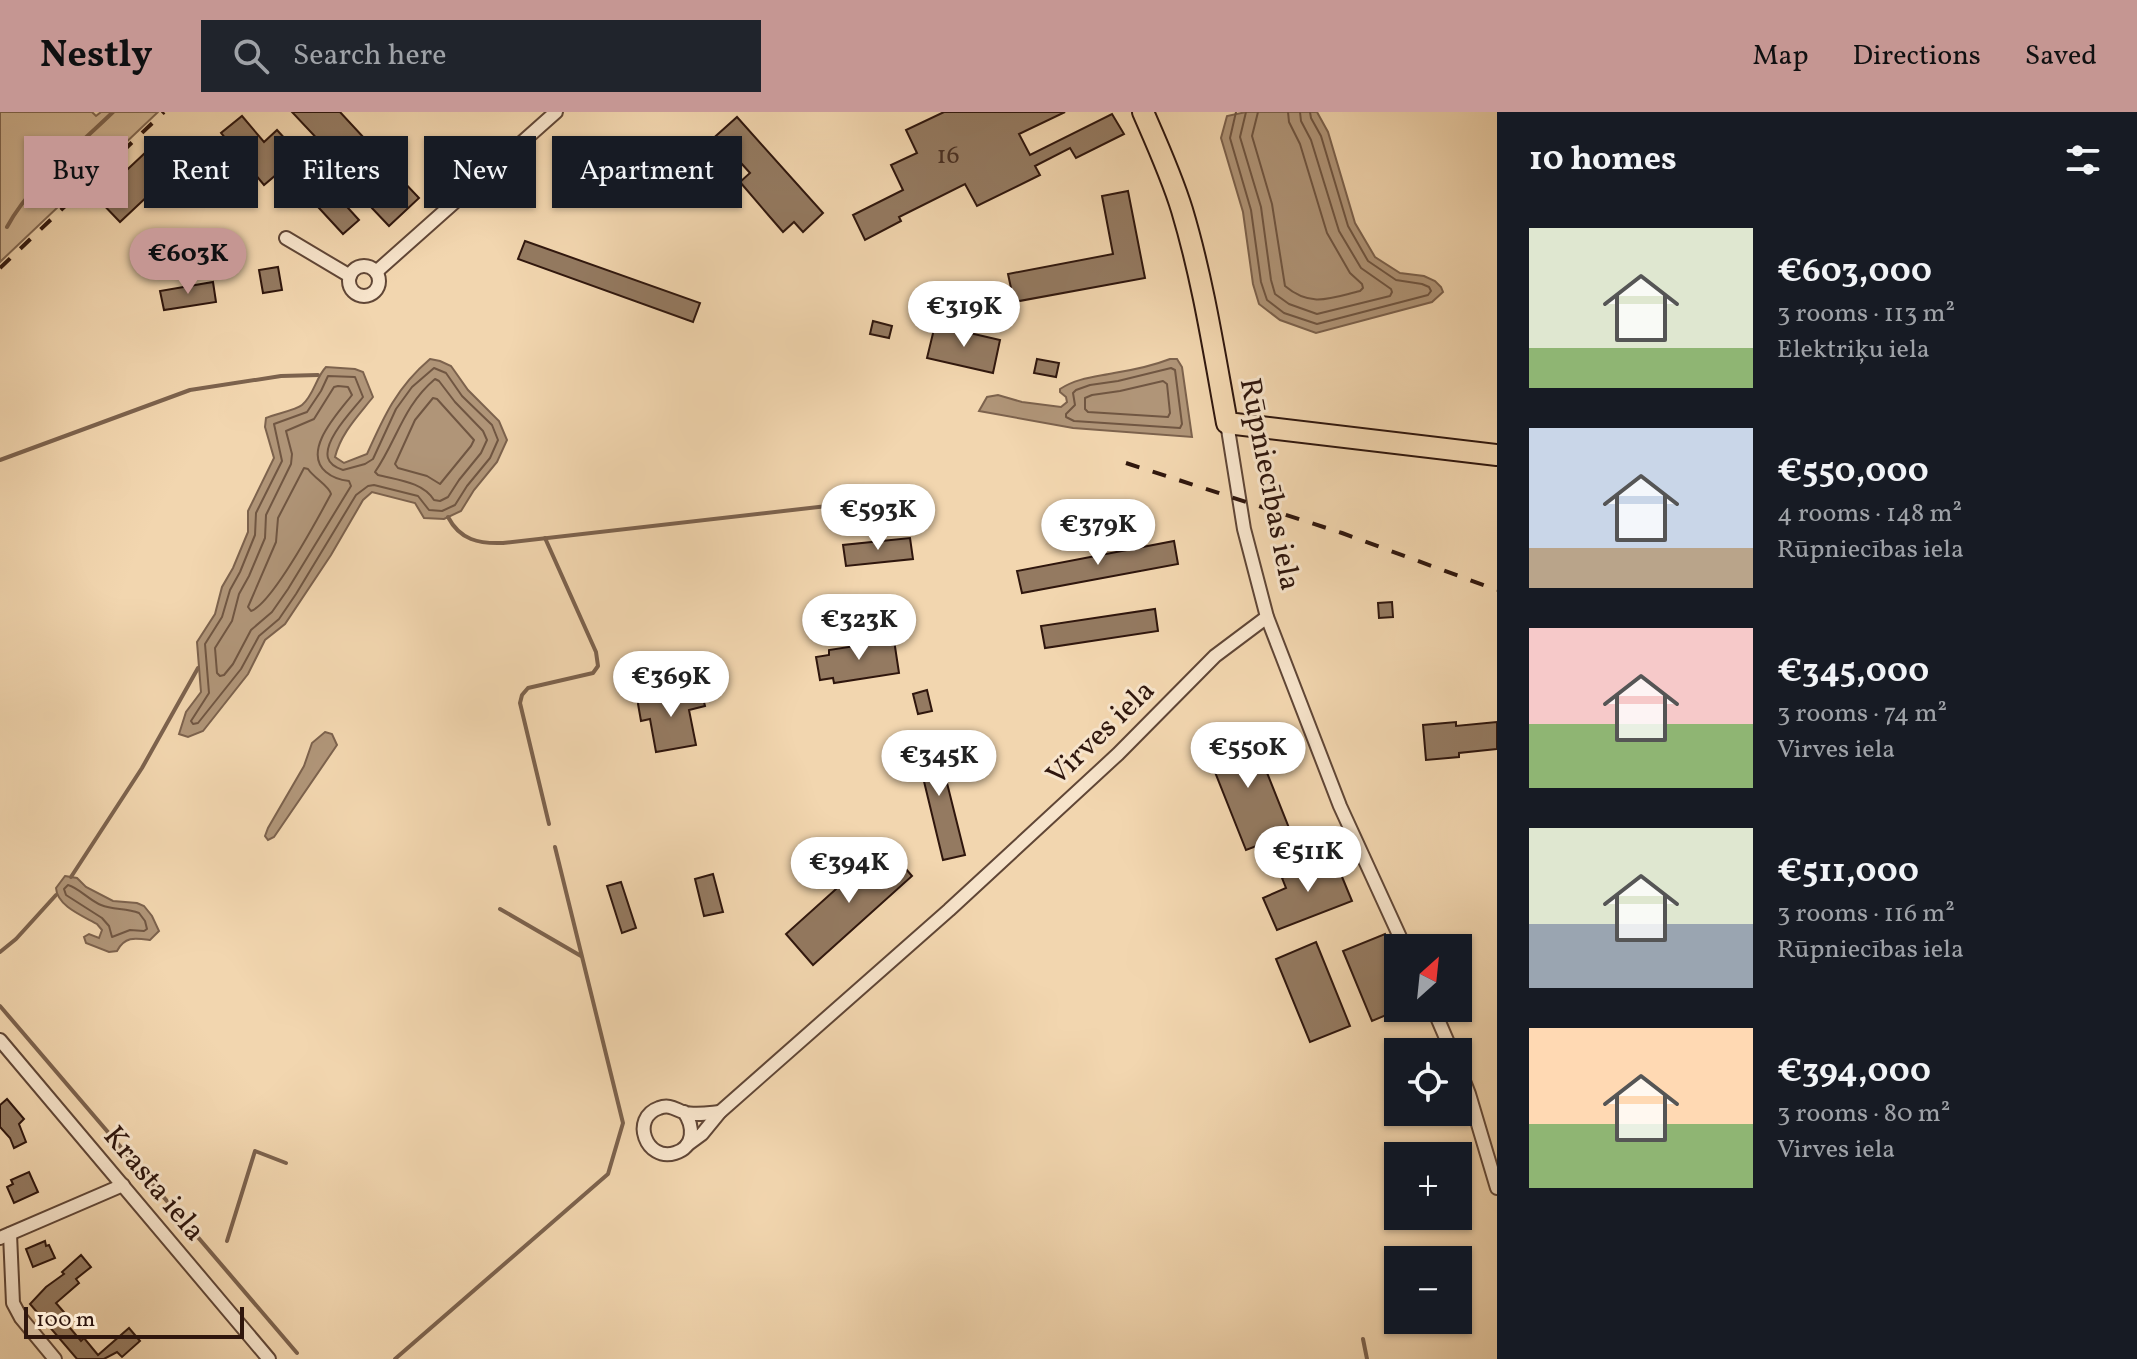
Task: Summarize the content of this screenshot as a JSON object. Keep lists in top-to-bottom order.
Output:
{
  "streets": {
    "main road": ["Rūpniecības iela"],
    "street": ["Virves iela", "Krasta iela"]
  },
  "crossings": [
    ["Rūpniecības iela", "Virves iela"]
  ],
  "house_numbers": ["16"],
  "scale_bar": "100 m",
  "north": "top right",
  "page": {
    "header": "Nestly",
    "search": "Search here",
    "nav": ["Map", "Directions", "Saved"],
    "heading": "10 homes",
    "chip": [
      "Buy",
      "Rent",
      "Filters",
      "New",
      "Apartment"
    ],
    "list": [
      {
        "name": "€603,000",
        "note": "3 rooms · 113 m² · Elektriķu iela"
      },
      {
        "name": "€550,000",
        "note": "4 rooms · 148 m² · Rūpniecības iela"
      },
      {
        "name": "€345,000",
        "note": "3 rooms · 74 m² · Virves iela"
      },
      {
        "name": "€511,000",
        "note": "3 rooms · 116 m² · Rūpniecības iela"
      },
      {
        "name": "€394,000",
        "note": "3 rooms · 80 m² · Virves iela"
      }
    ],
    "price": [
      "€603K",
      "€319K",
      "€593K",
      "€379K",
      "€323K",
      "€369K",
      "€550K",
      "€345K",
      "€511K",
      "€394K"
    ],
    "map_buttons": ["+", "−"],
    "scale": "100 m"
  }
}
